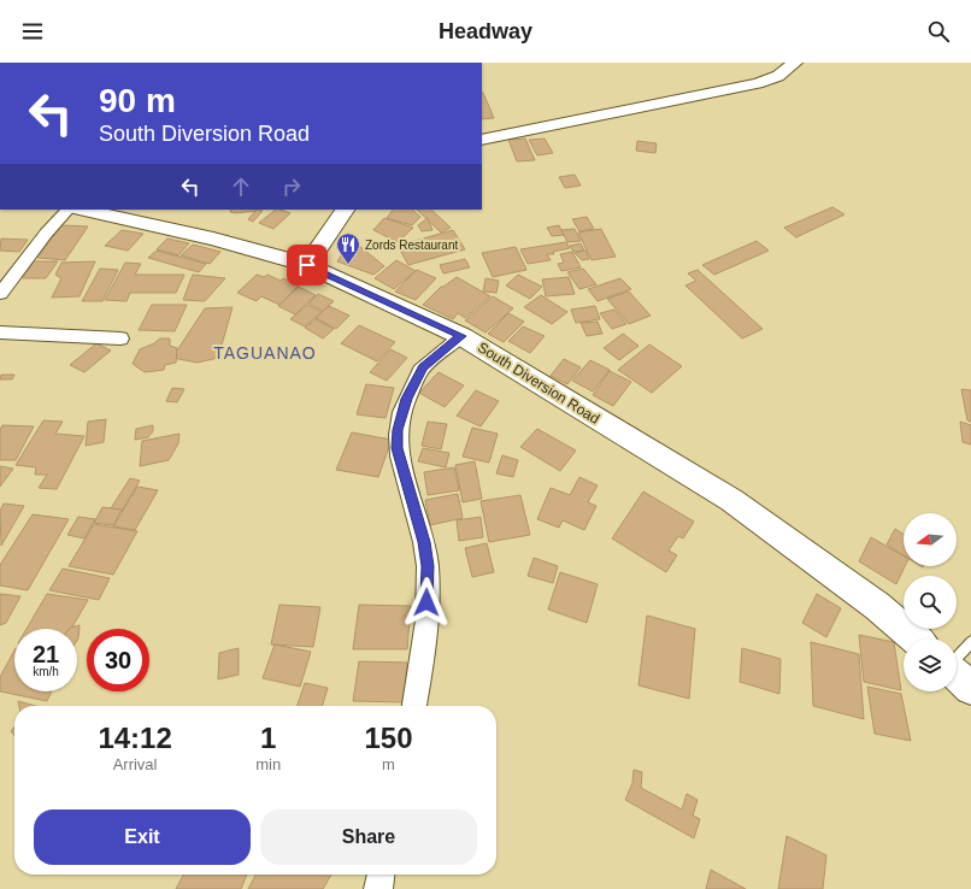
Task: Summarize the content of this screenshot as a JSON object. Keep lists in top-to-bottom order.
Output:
{
  "streets": {
    "main road": ["South Diversion Road"]
  },
  "districts": ["TAGUANAO"],
  "places": {
    "restaurant": ["Zords Restaurant"]
  },
  "north": "left",
  "page": {
    "header": "Headway",
    "turn": ["90 m", "South Diversion Road"],
    "speed": "21 km/h",
    "limit": "30",
    "eta": [
      "14:12",
      "Arrival",
      "1",
      "min",
      "150",
      "m"
    ],
    "buttons": ["Exit", "Share"]
  }
}
